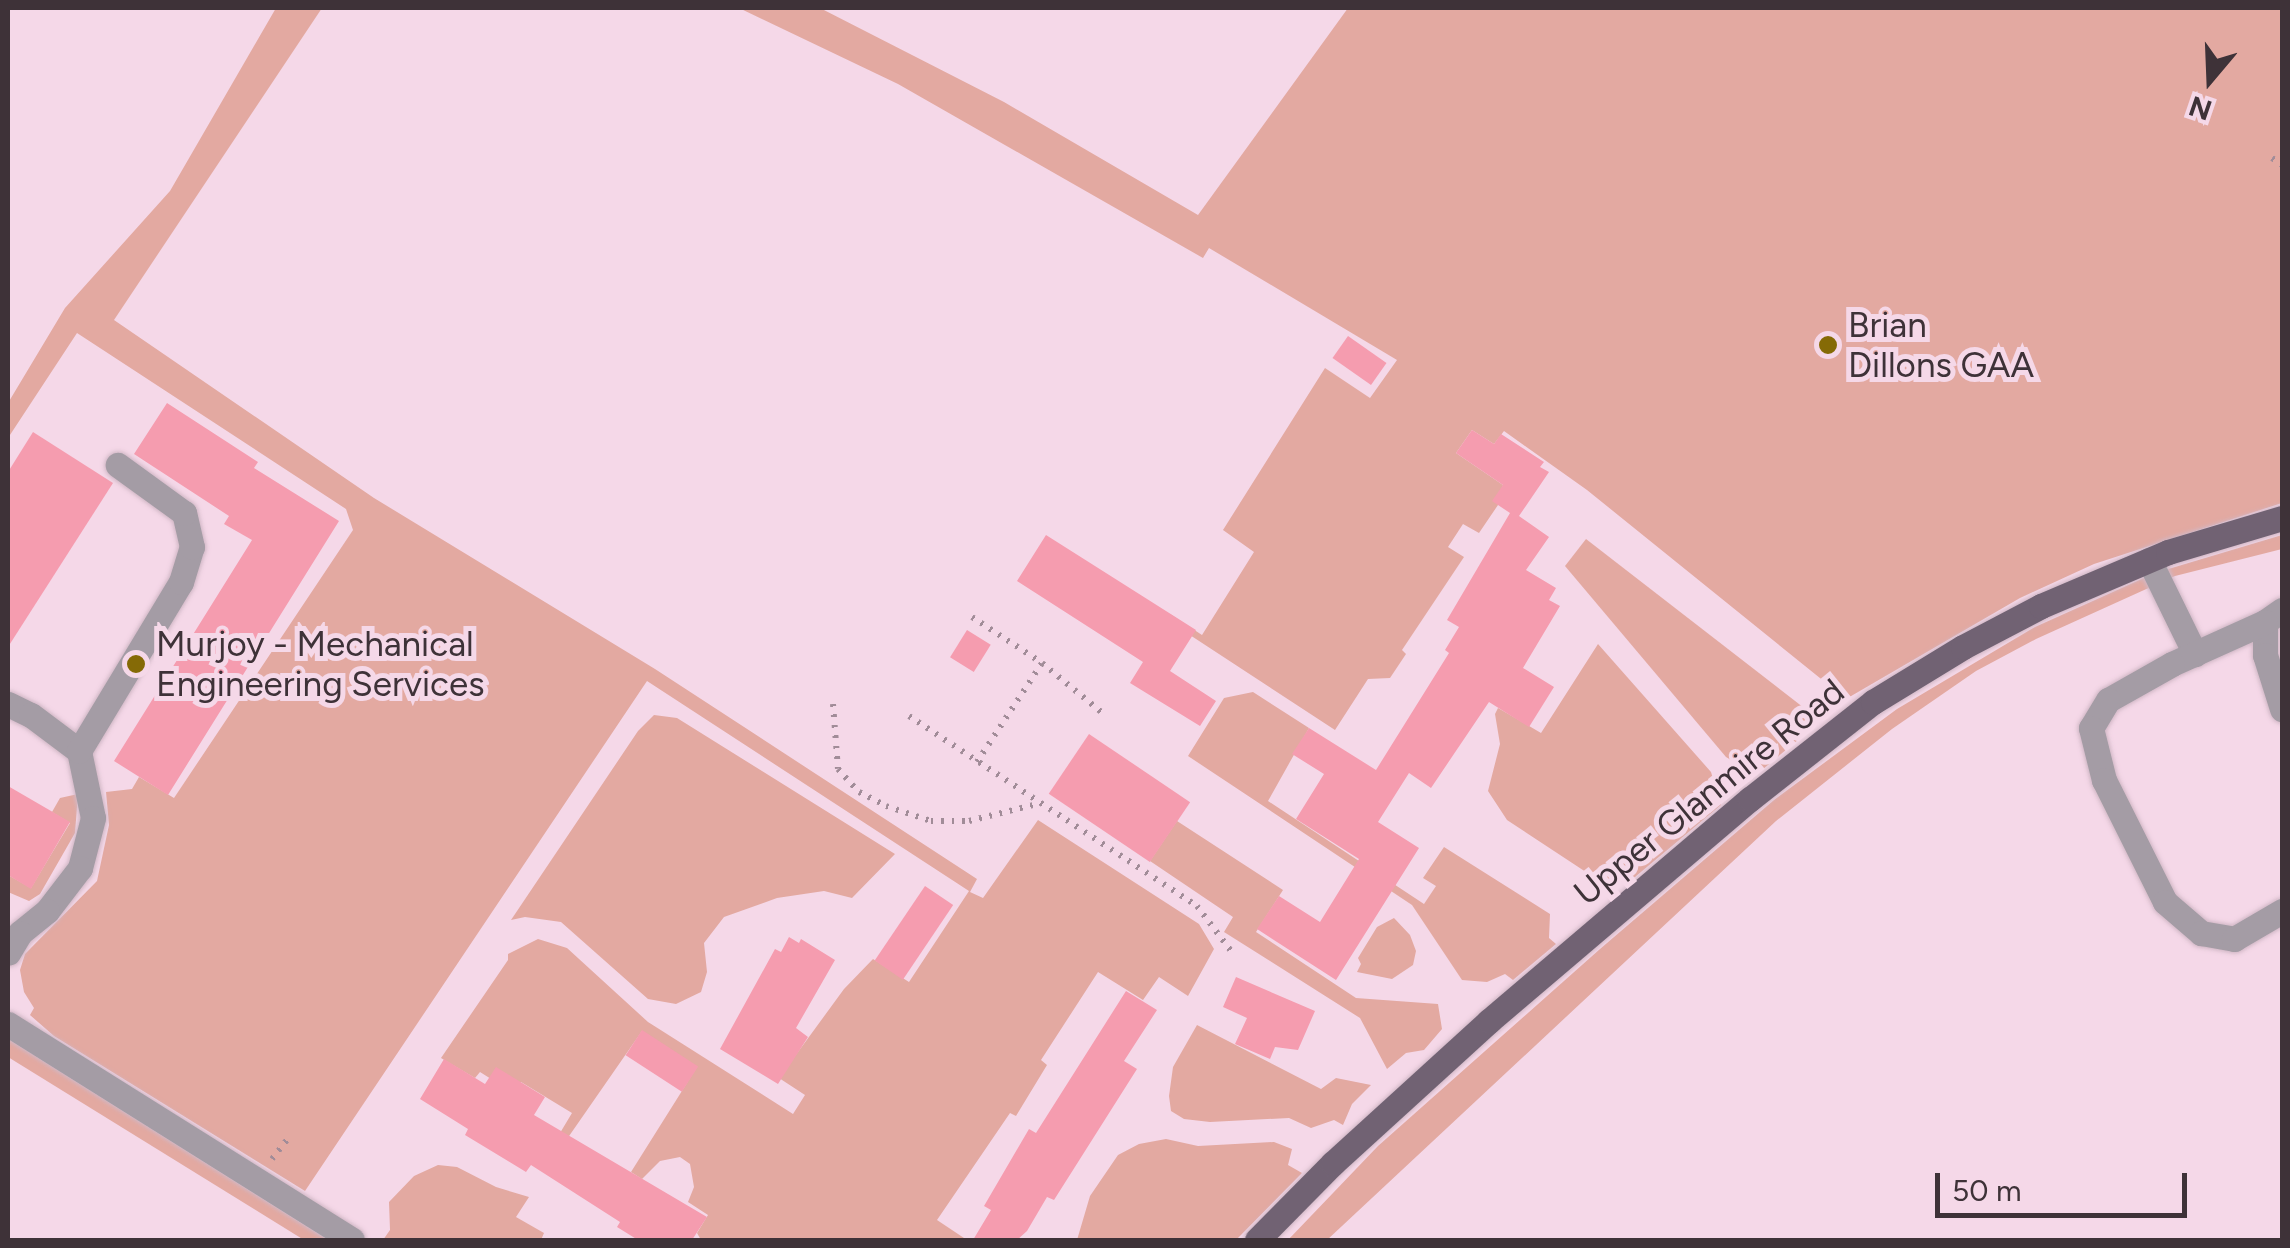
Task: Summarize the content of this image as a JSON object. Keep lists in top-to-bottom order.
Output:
{
  "streets": {
    "main road": ["Upper Glanmire Road"]
  },
  "places": ["Brian Dillons GAA", "Murjoy - Mechanical Engineering Services"],
  "scale_bar": "50 m",
  "north": "bottom"
}
